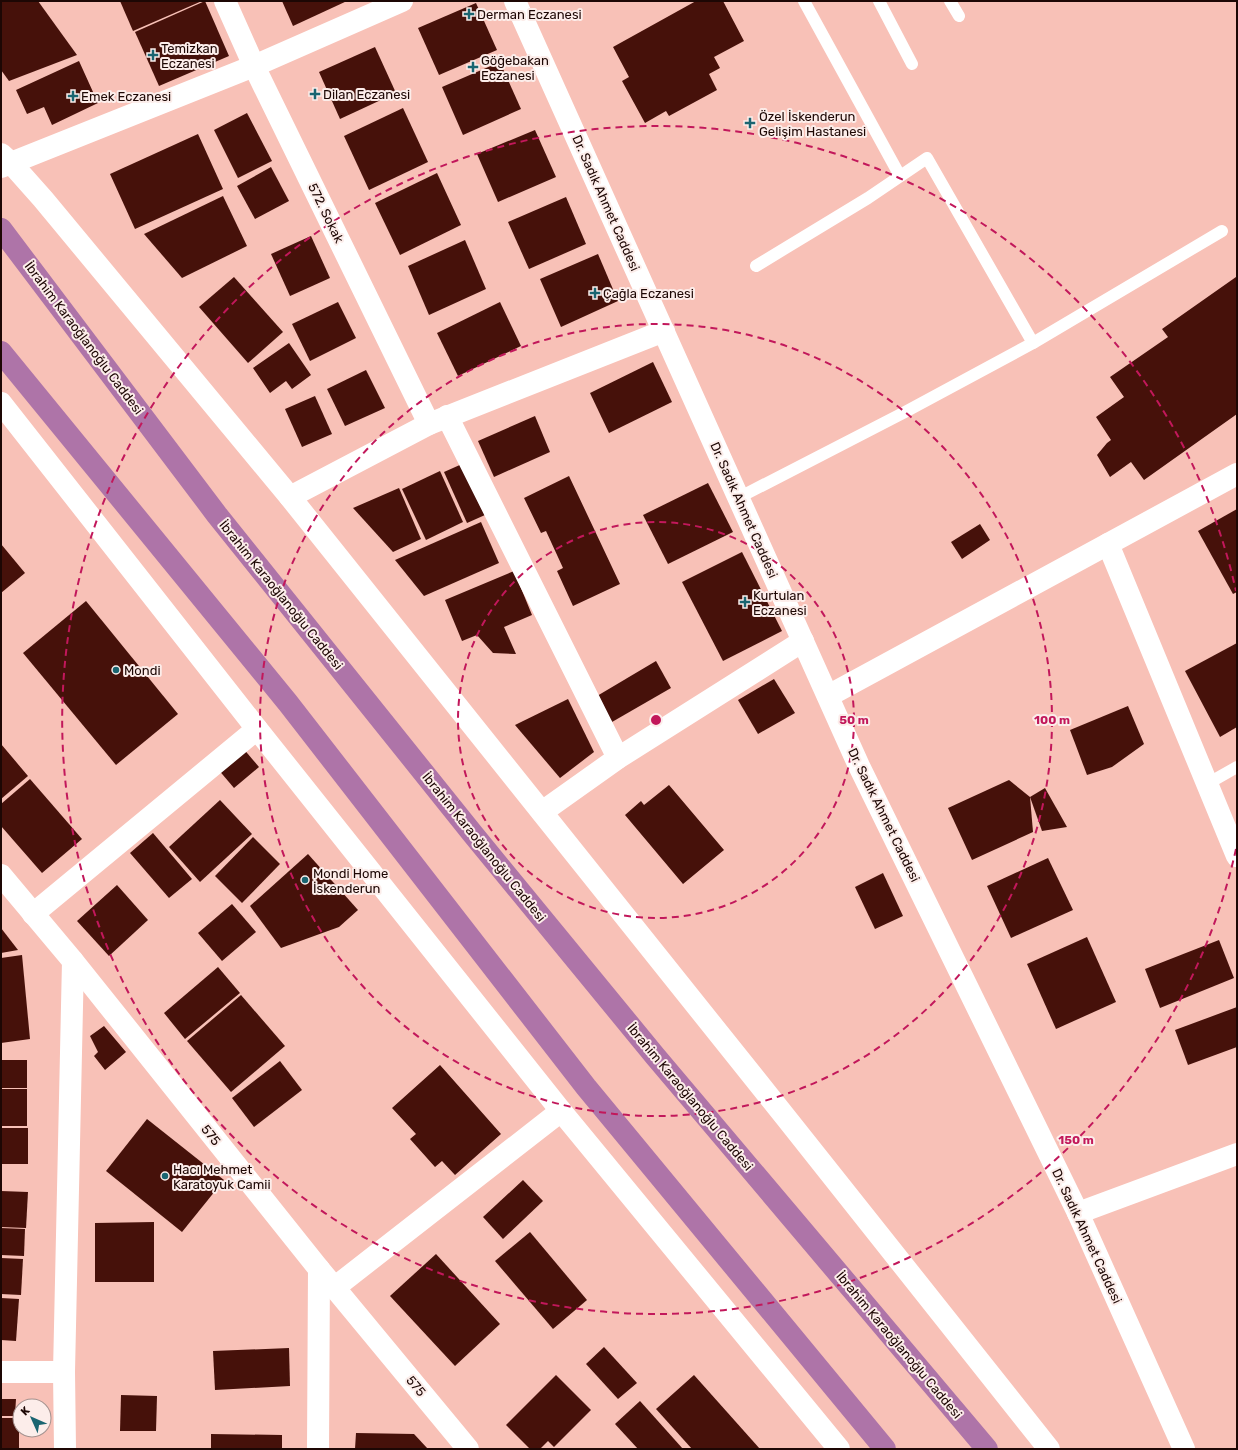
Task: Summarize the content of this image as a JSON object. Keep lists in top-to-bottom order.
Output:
{
  "streets": {
    "highway": ["İbrahim Karaoğlanoğlu Caddesi"],
    "street": ["Dr. Sadık Ahmet Caddesi", "572. Sokak", "575"]
  },
  "places": {
    "health": [
      "Derman Eczanesi",
      "Temizkan Eczanesi",
      "Göğebakan Eczanesi",
      "Dilan Eczanesi",
      "Emek Eczanesi",
      "Özel İskenderun Gelişim Hastanesi",
      "Çağla Eczanesi",
      "Kurtulan Eczanesi"
    ],
    "other": ["Mondi", "Mondi Home İskenderun", "Hacı Mehmet Karatoyuk Camii"]
  },
  "north": "top left",
  "rings": ["50 m", "100 m", "150 m"]
}
